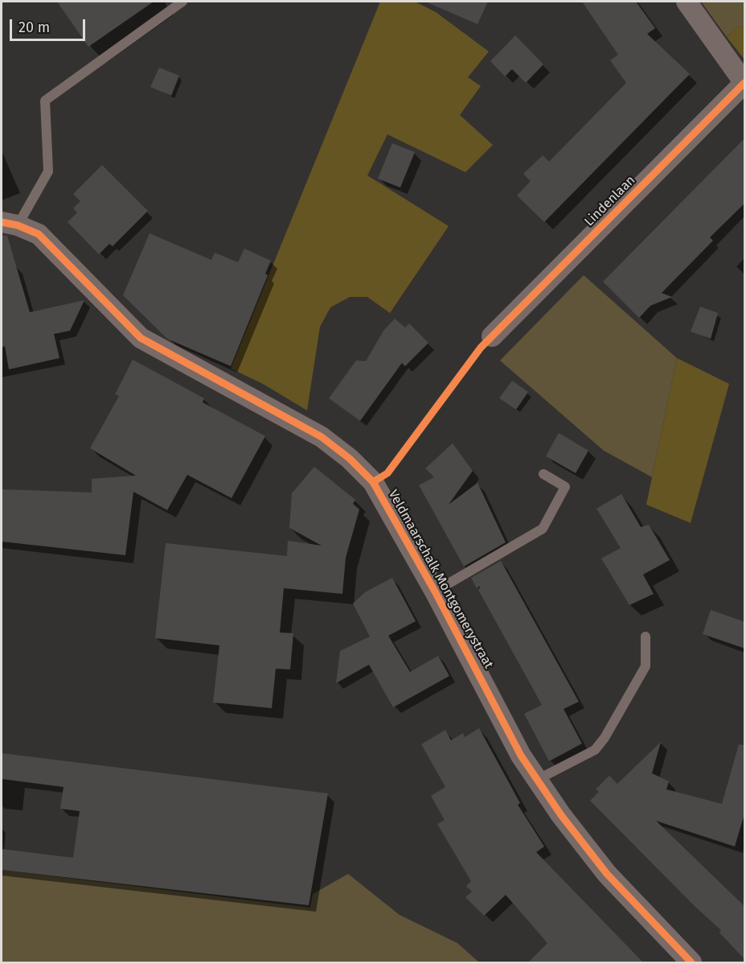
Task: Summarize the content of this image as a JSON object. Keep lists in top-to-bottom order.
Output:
{
  "streets": {
    "street": ["Lindenlaan", "Veldmaarschalk Montgomerystraat"]
  },
  "scale_bar": "20 m"
}
